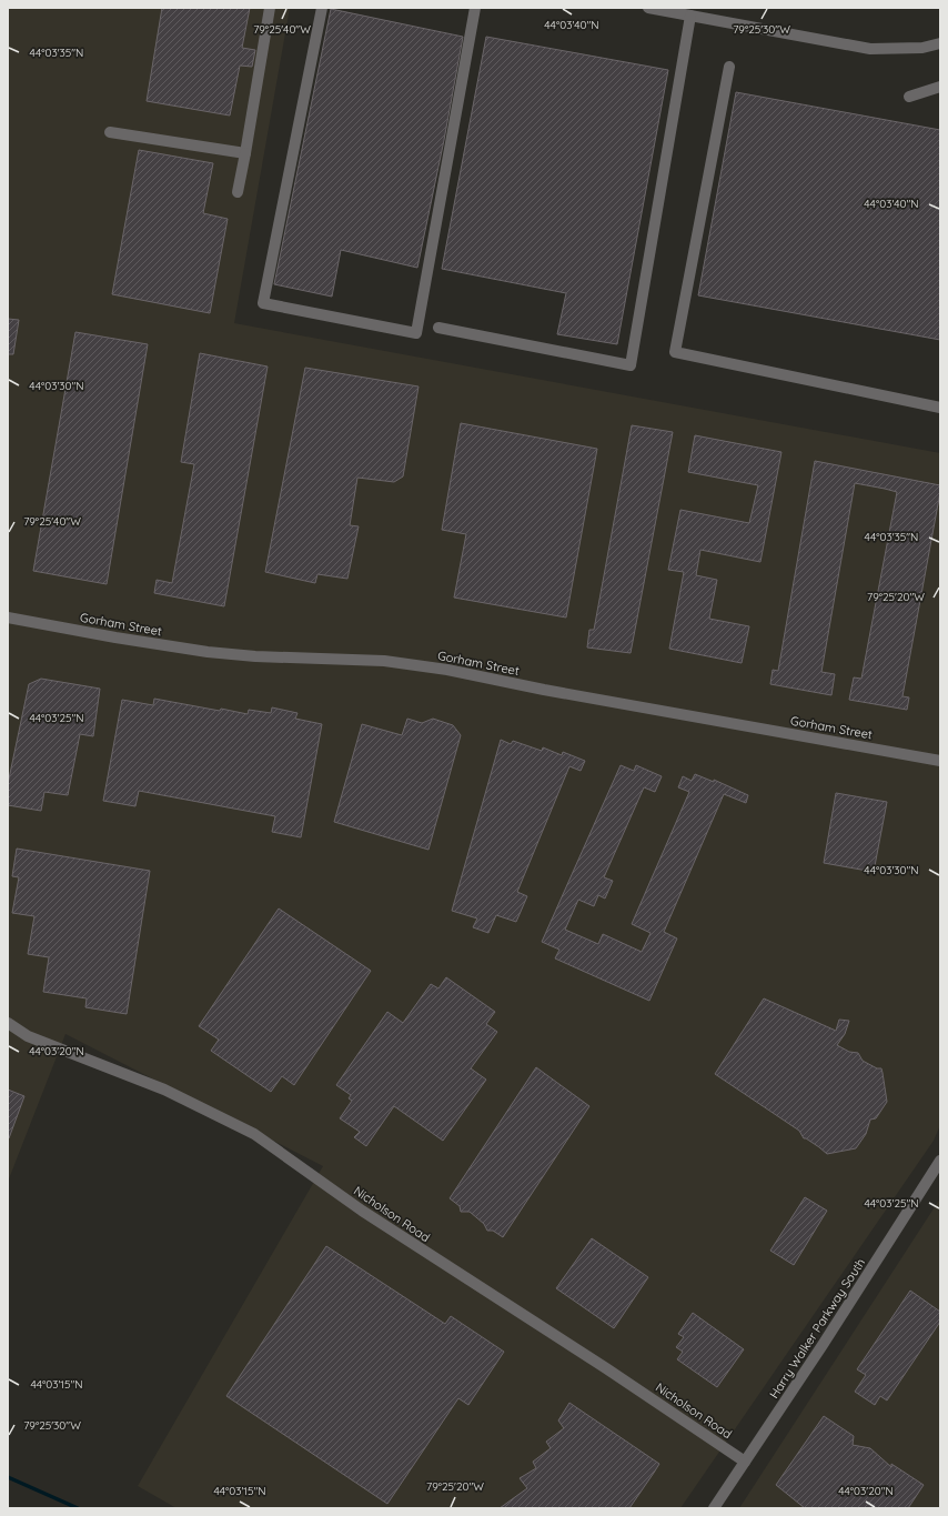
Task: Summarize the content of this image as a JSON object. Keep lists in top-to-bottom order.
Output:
{
  "streets": {
    "street": ["Gorham Street", "Nicholson Road", "Harry Walker Parkway South"]
  },
  "crossings": [
    ["Nicholson Road", "Harry Walker Parkway South"]
  ],
  "coordinates": [
    "44°03'40\"N",
    "79°25'30\"W",
    "79°25'40\"W",
    "44°03'35\"N",
    "44°03'30\"N",
    "79°25'20\"W",
    "44°03'25\"N",
    "44°03'20\"N",
    "44°03'15\"N"
  ]
}
